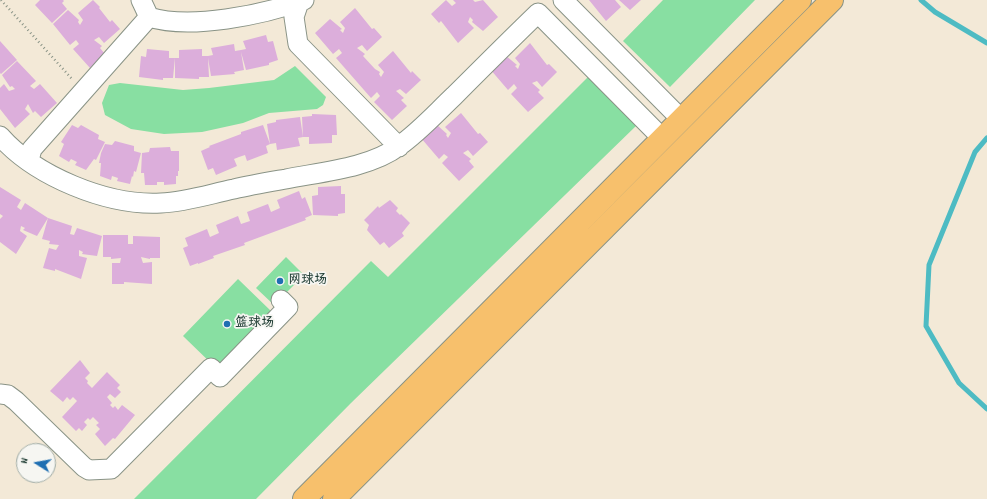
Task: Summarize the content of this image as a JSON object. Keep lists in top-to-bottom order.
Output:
{
  "places": ["网球场", "篮球场"],
  "north": "left"
}
